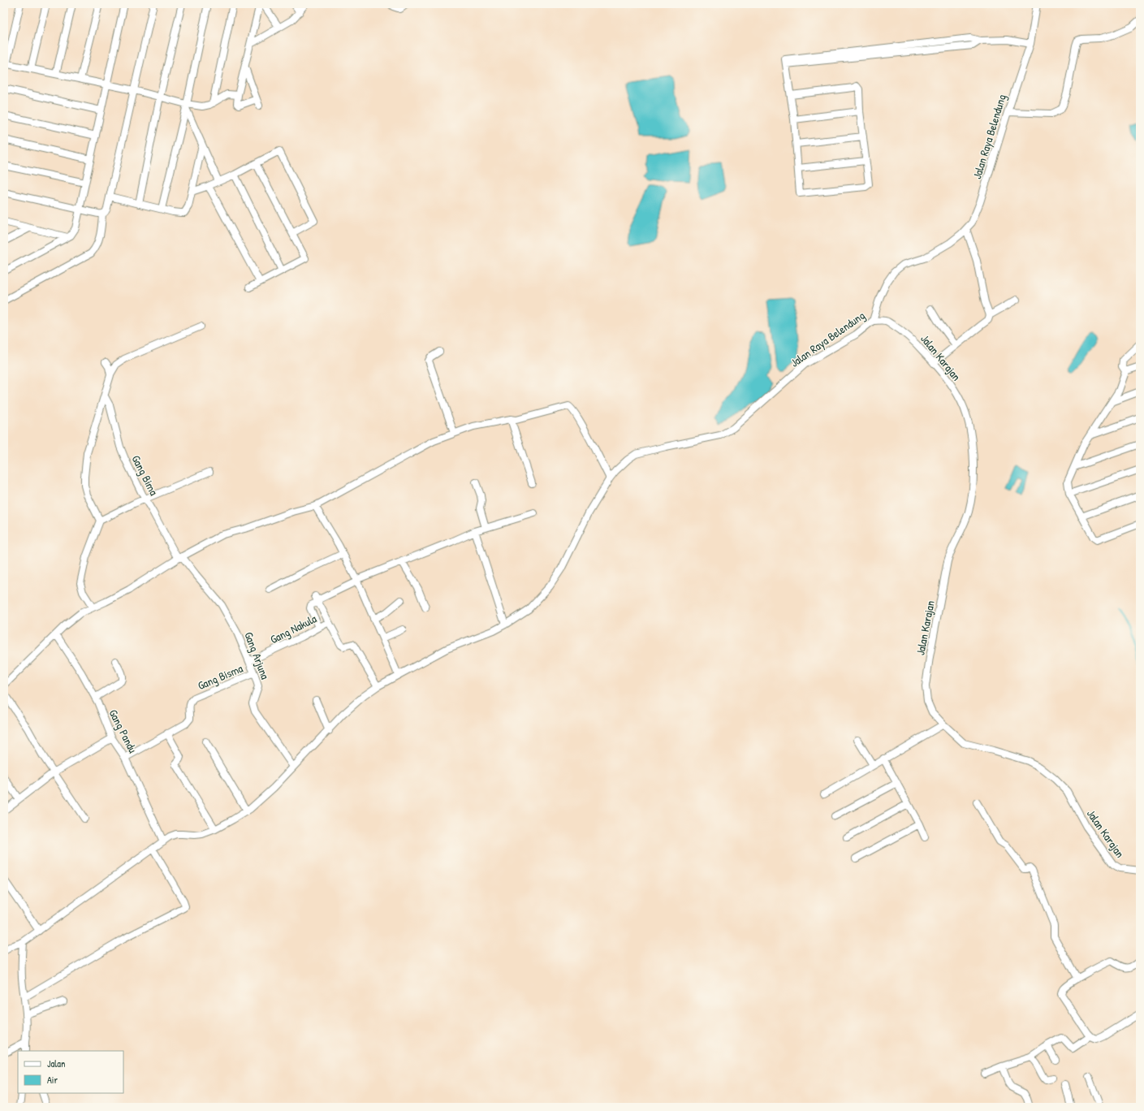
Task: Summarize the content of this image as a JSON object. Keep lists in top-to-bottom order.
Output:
{
  "streets": {
    "street": [
      "Jalan Raya Belendung",
      "Jalan Karajan",
      "Gang Bima",
      "Gang Nakula",
      "Gang Arjuna",
      "Gang Bisma",
      "Gang Pandu"
    ]
  },
  "crossings": [
    ["Jalan Raya Belendung", "Jalan Karajan"],
    ["Jalan Raya Belendung", "Gang Arjuna"],
    ["Jalan Raya Belendung", "Gang Pandu"],
    ["Gang Bima", "Gang Arjuna"],
    ["Gang Nakula", "Gang Arjuna"],
    ["Gang Arjuna", "Gang Bisma"],
    ["Gang Bisma", "Gang Pandu"]
  ],
  "legend": ["Jalan", "Air"]
}
